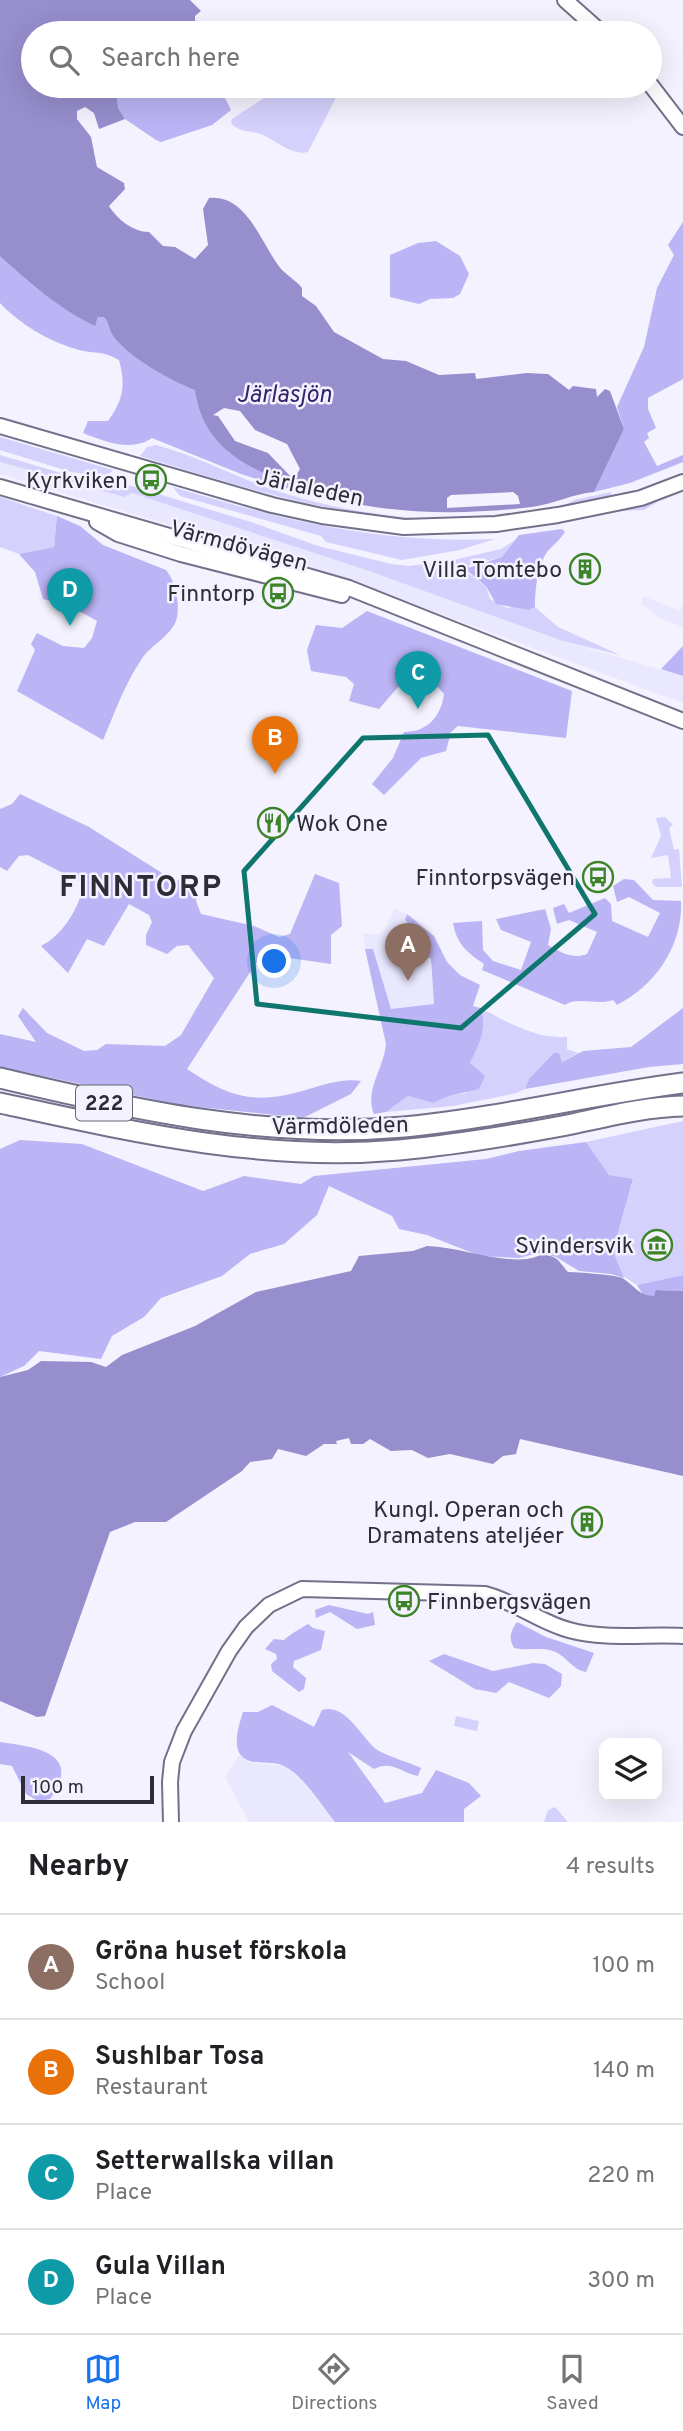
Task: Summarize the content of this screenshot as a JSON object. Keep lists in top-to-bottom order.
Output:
{
  "streets": {
    "highway": ["222", "Värmdöleden"],
    "main road": ["Järlaleden", "Värmdövägen"]
  },
  "districts": ["FINNTORP"],
  "water": ["Järlasjön"],
  "places": {
    "bus stop": [
      "Kyrkviken",
      "Finntorp",
      "Finntorpsvägen",
      "Finnbergsvägen"
    ],
    "building": ["Villa Tomtebo", "Kungl. Operan och Dramatens ateljéer"],
    "restaurant": ["Wok One"],
    "museum": ["Svindersvik"]
  },
  "scale_bar": "100 m",
  "page": {
    "search": "Search here",
    "pins": [
      "D",
      "C",
      "B",
      "A"
    ],
    "scale": "100 m",
    "heading": ["Nearby", "4 results"],
    "list": [
      {
        "mark": "A",
        "name": "Gröna huset förskola",
        "note": "School",
        "value": "100 m"
      },
      {
        "mark": "B",
        "name": "SushIbar Tosa",
        "note": "Restaurant",
        "value": "140 m"
      },
      {
        "mark": "C",
        "name": "Setterwallska villan",
        "note": "Place",
        "value": "220 m"
      },
      {
        "mark": "D",
        "name": "Gula Villan",
        "note": "Place",
        "value": "300 m"
      }
    ],
    "nav": ["Map", "Directions", "Saved"]
  }
}
